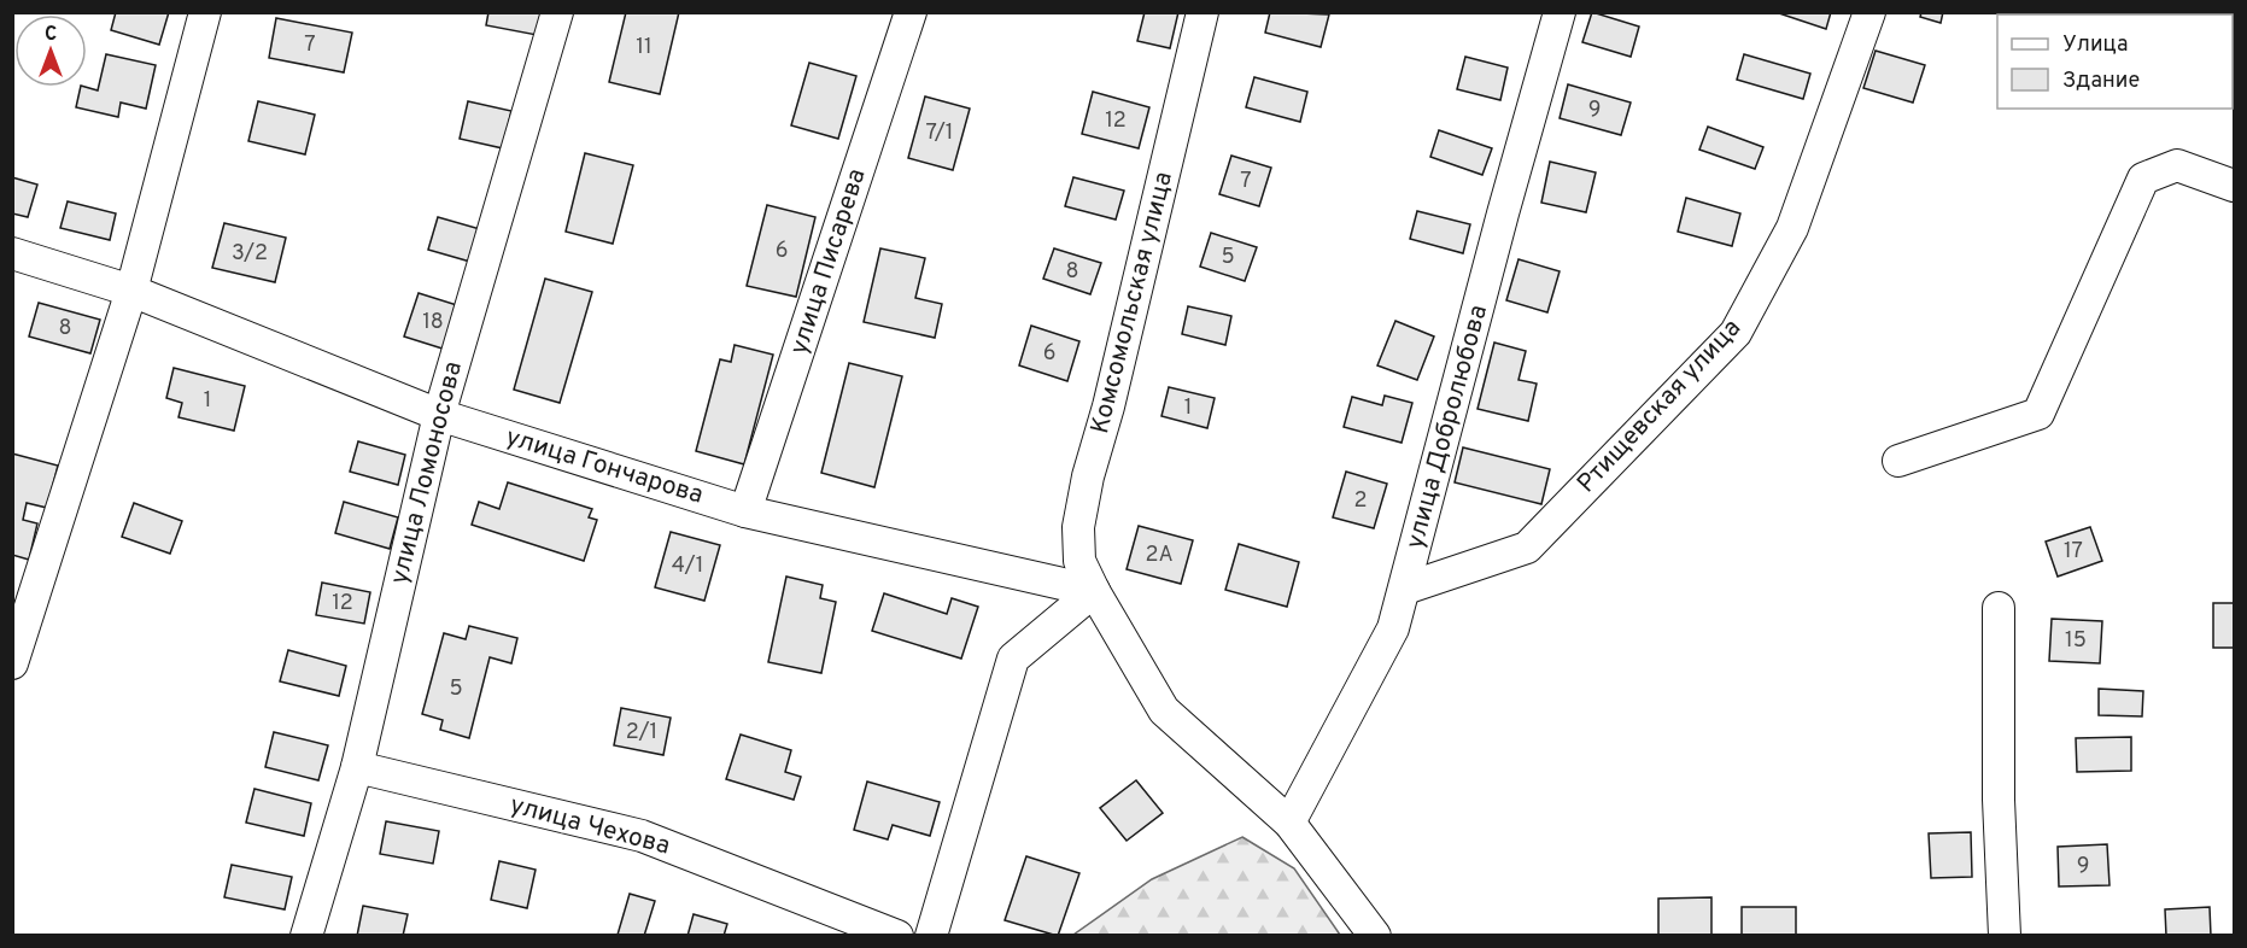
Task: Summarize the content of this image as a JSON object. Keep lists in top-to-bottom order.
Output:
{
  "streets": {
    "street": [
      "улица Писарева",
      "Комсомольская улица",
      "Ртищевская улица",
      "улица Добролюбова",
      "улица Гончарова",
      "улица Ломоносова",
      "улица Чехова"
    ]
  },
  "crossings": [
    ["улица Писарева", "улица Гончарова"],
    ["Комсомольская улица", "улица Добролюбова"],
    ["Комсомольская улица", "улица Гончарова"],
    ["Ртищевская улица", "улица Добролюбова"],
    ["улица Гончарова", "улица Ломоносова"],
    ["улица Ломоносова", "улица Чехова"]
  ],
  "house_numbers": [
    "7",
    "11",
    "9",
    "12",
    "7/1",
    "7",
    "6",
    "3/2",
    "5",
    "8",
    "18",
    "8",
    "6",
    "1",
    "1",
    "2",
    "17",
    "2А",
    "4/1",
    "12",
    "15",
    "5",
    "2/1",
    "9"
  ],
  "legend": ["Улица", "Здание"],
  "north": "top"
}
